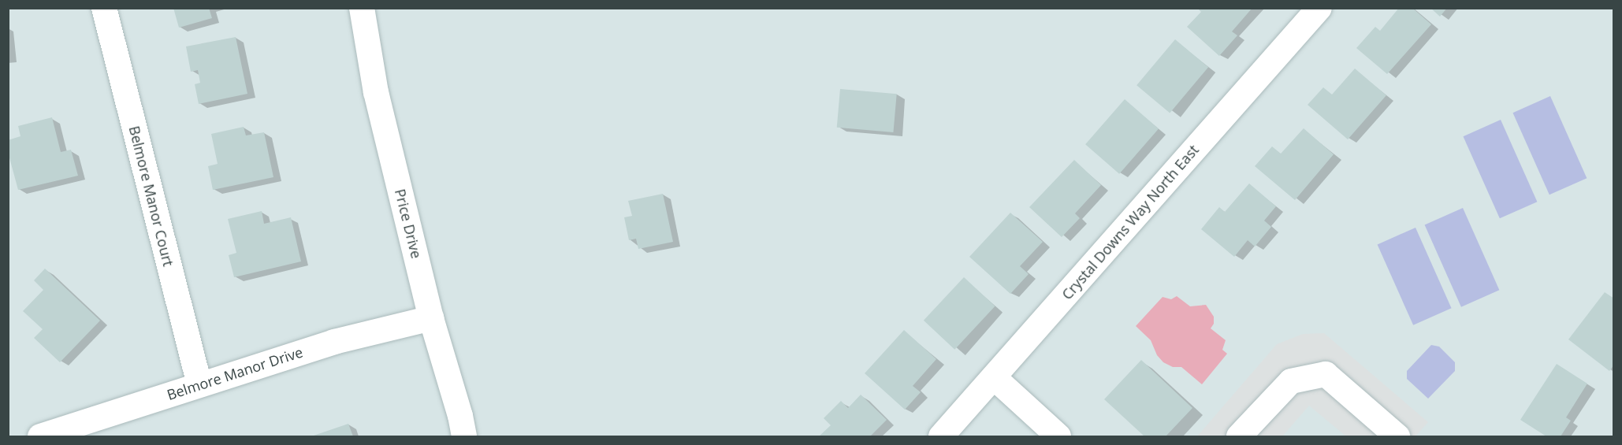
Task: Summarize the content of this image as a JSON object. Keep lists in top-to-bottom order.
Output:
{
  "streets": {
    "street": [
      "Belmore Manor Court",
      "Crystal Downs Way North East",
      "Price Drive",
      "Belmore Manor Drive"
    ]
  },
  "crossings": [
    ["Belmore Manor Court", "Belmore Manor Drive"],
    ["Price Drive", "Belmore Manor Drive"]
  ]
}
